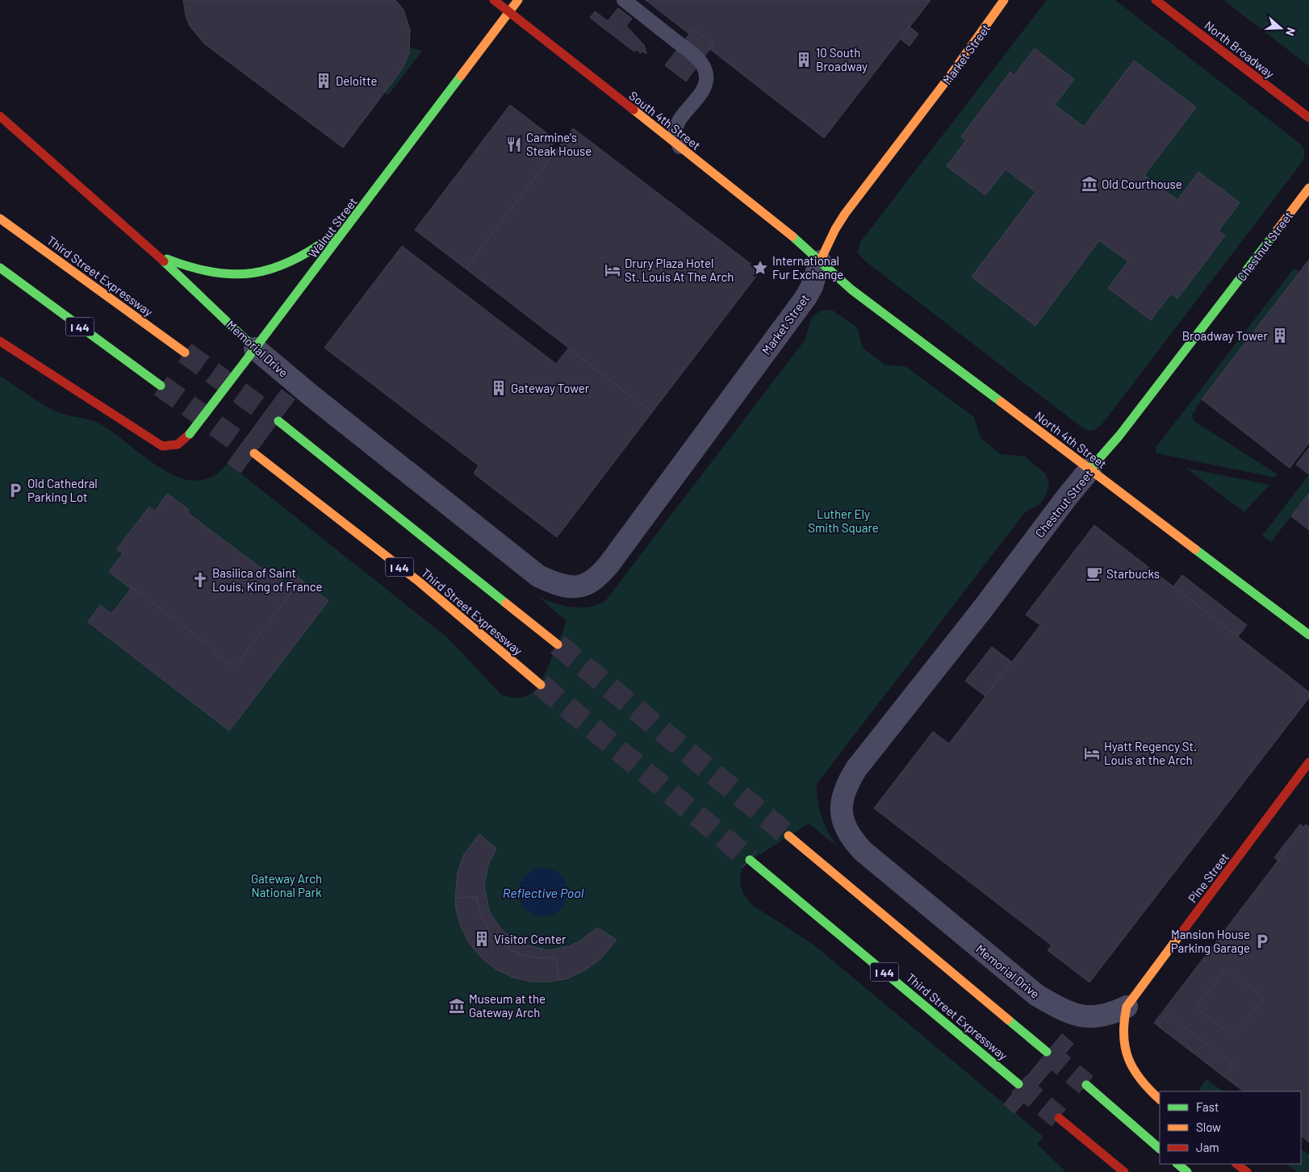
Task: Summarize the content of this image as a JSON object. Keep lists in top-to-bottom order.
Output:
{
  "streets": {
    "main road": [
      "North Broadway",
      "Market Street",
      "South 4th Street",
      "Walnut Street",
      "Chestnut Street",
      "Third Street Expressway",
      "I 44",
      "Memorial Drive",
      "North 4th Street",
      "Pine Street"
    ]
  },
  "crossings": [
    ["Market Street", "South 4th Street"],
    ["Market Street", "Memorial Drive"],
    ["Market Street", "North 4th Street"],
    ["South 4th Street", "Walnut Street"],
    ["South 4th Street", "North 4th Street"],
    ["Walnut Street", "Memorial Drive"],
    ["Chestnut Street", "Memorial Drive"],
    ["Chestnut Street", "North 4th Street"],
    ["Memorial Drive", "Pine Street"]
  ],
  "water": ["Reflective Pool"],
  "parks": ["Luther Ely Smith Square", "Gateway Arch National Park"],
  "places": {
    "building": [
      "10 South Broadway",
      "Deloitte",
      "Broadway Tower",
      "Gateway Tower",
      "Visitor Center"
    ],
    "restaurant": ["Carmine's Steak House"],
    "museum": ["Old Courthouse", "Museum at the Gateway Arch"],
    "place": ["International Fur Exchange"],
    "hotel": ["Drury Plaza Hotel St. Louis At The Arch", "Hyatt Regency St. Louis at the Arch"],
    "parking": ["Old Cathedral Parking Lot", "Mansion House Parking Garage"],
    "cafe": ["Starbucks"],
    "church": ["Basilica of Saint Louis, King of France"]
  },
  "legend": ["Fast", "Slow", "Jam"],
  "north": "right"
}
